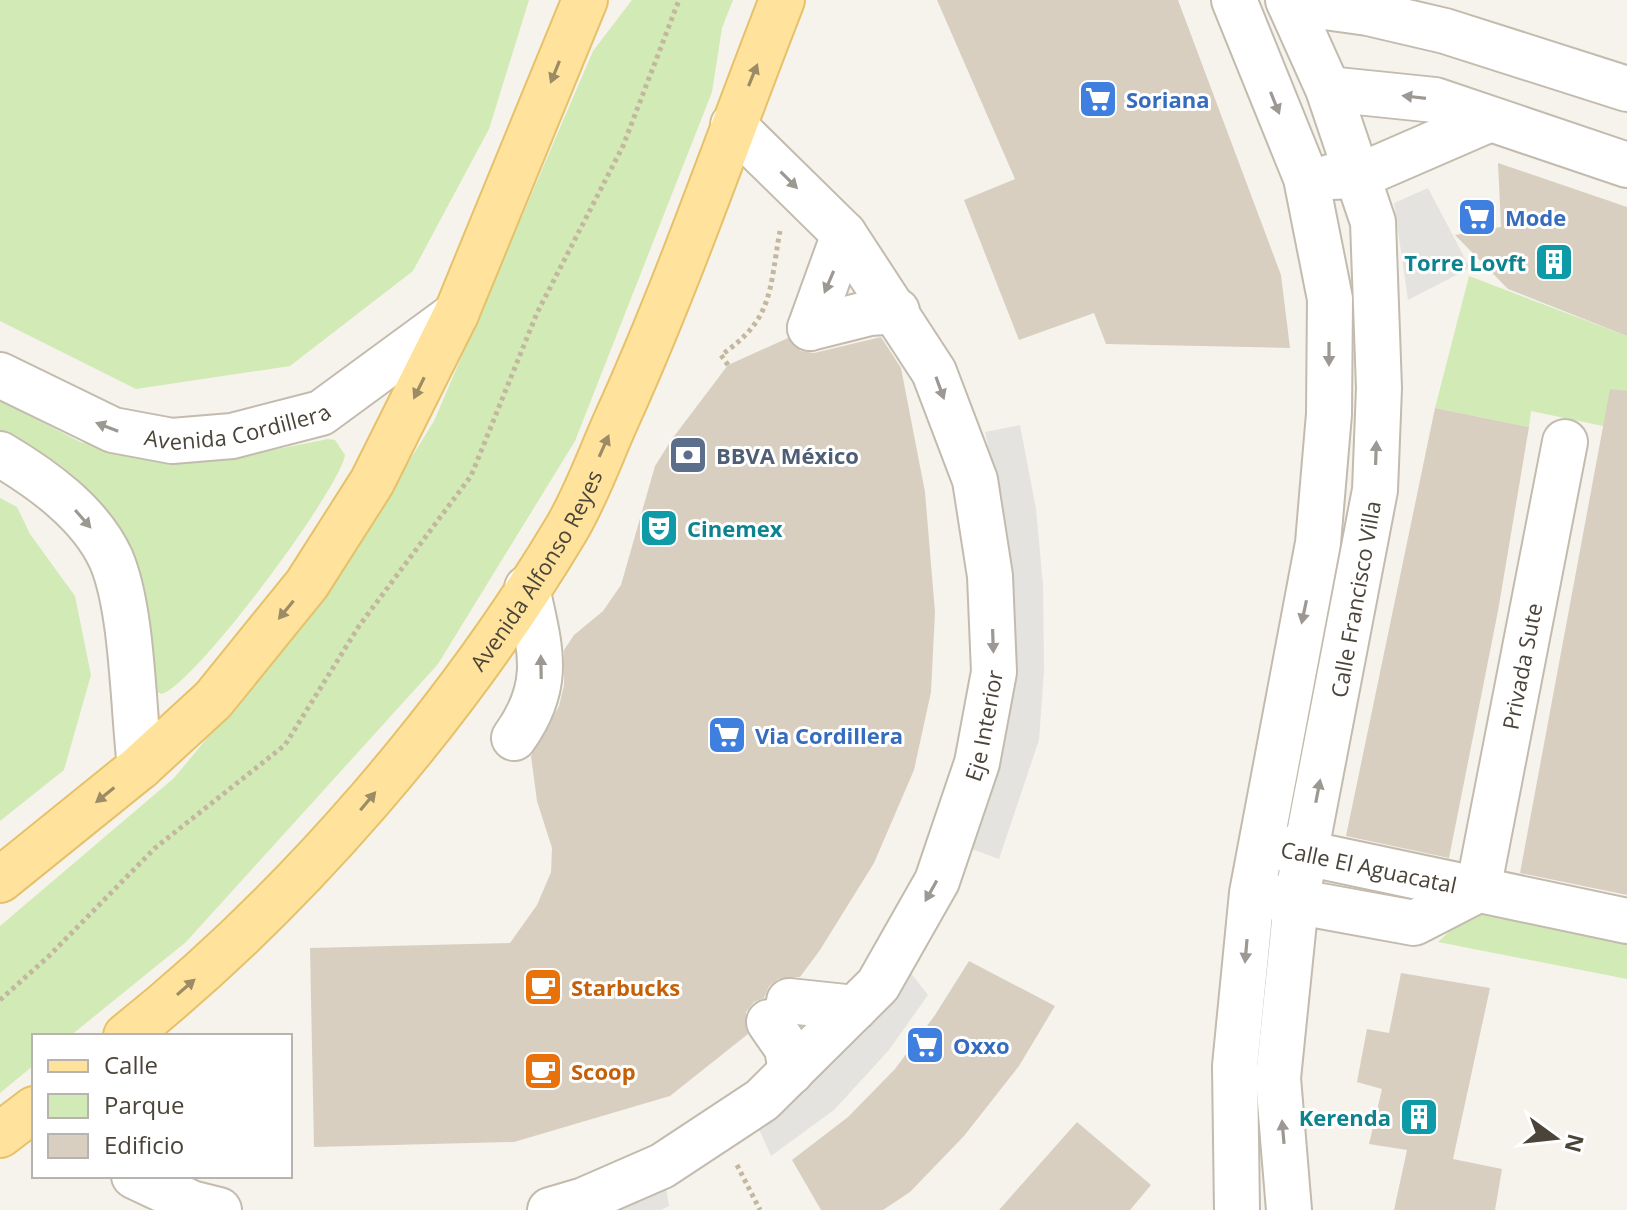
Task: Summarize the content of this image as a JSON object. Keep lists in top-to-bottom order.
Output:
{
  "streets": {
    "main road": ["Avenida Alfonso Reyes"],
    "street": [
      "Avenida Cordillera",
      "Calle Francisco Villa",
      "Privada Sute",
      "Eje Interior",
      "Calle El Aguacatal"
    ]
  },
  "crossings": [
    ["Avenida Alfonso Reyes", "Eje Interior"],
    ["Calle Francisco Villa", "Calle El Aguacatal"],
    ["Privada Sute", "Calle El Aguacatal"]
  ],
  "one_way": ["Avenida Cordillera", "Eje Interior"],
  "places": {
    "supermarket": [
      "Soriana",
      "Mode",
      "Via Cordillera",
      "Oxxo"
    ],
    "building": ["Torre Lovft", "Kerenda"],
    "bank": ["BBVA México"],
    "theatre": ["Cinemex"],
    "cafe": ["Starbucks", "Scoop"]
  },
  "legend": ["Calle", "Parque", "Edificio"],
  "north": "right"
}
